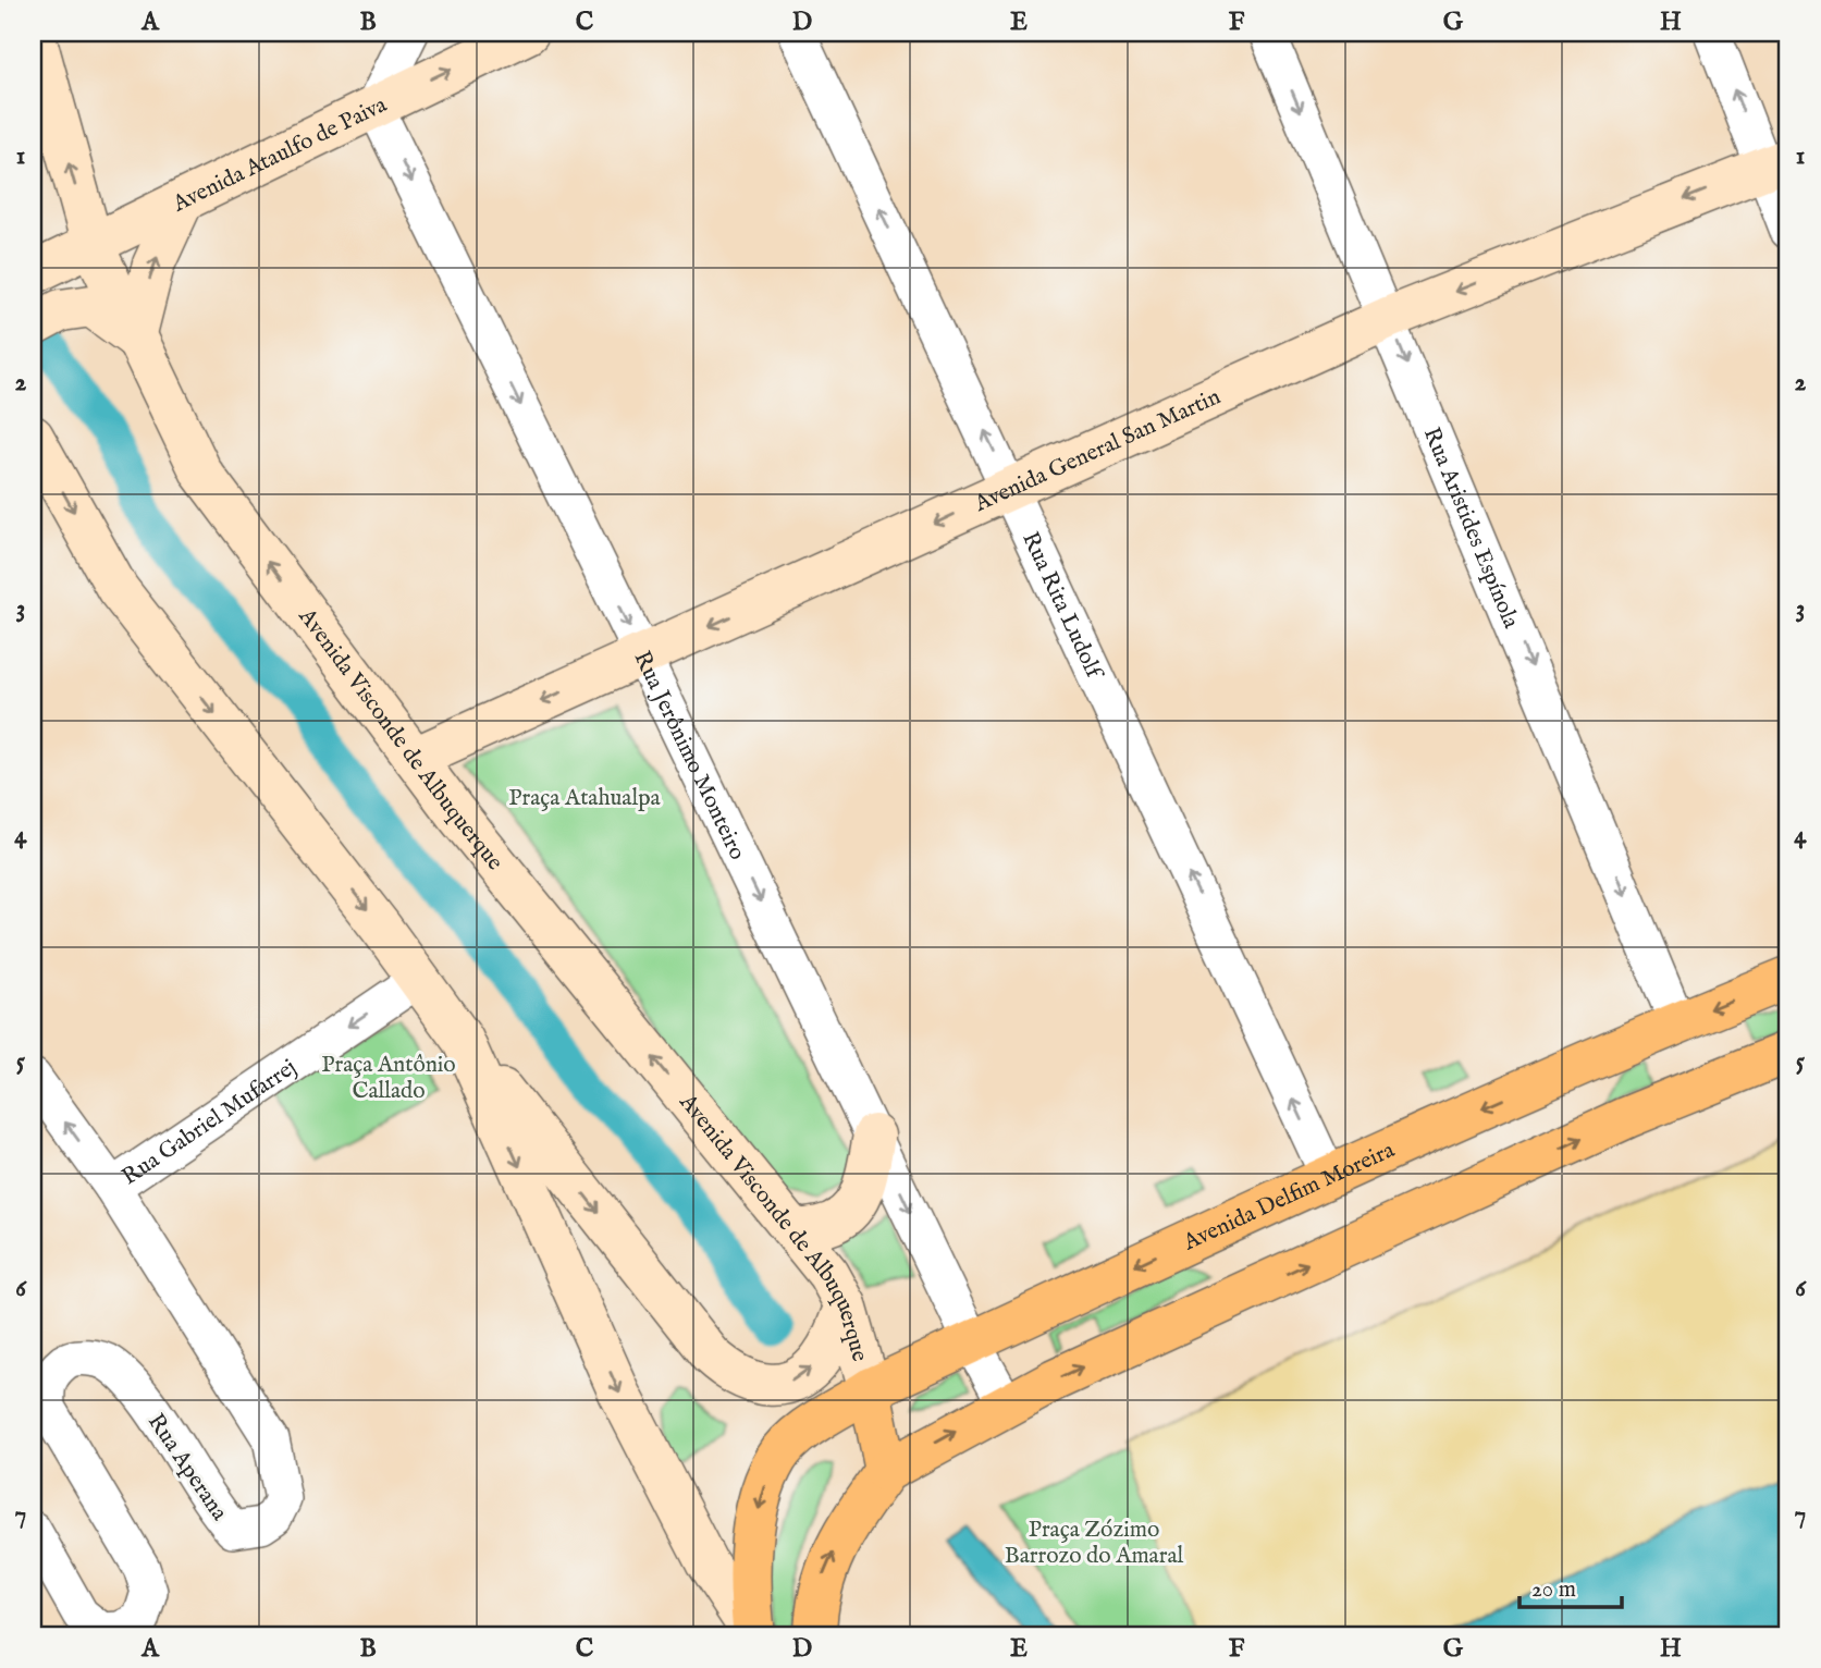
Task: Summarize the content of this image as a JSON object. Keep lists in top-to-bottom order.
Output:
{
  "streets": {
    "main road": [
      "Avenida Ataulfo de Paiva",
      "Avenida General San Martin",
      "Avenida Visconde de Albuquerque",
      "Avenida Delfim Moreira"
    ],
    "street": [
      "Rua Aristides Espínola",
      "Rua Rita Ludolf",
      "Rua Jerônimo Monteiro",
      "Rua Gabriel Mufarrej",
      "Rua Aperana"
    ]
  },
  "crossings": [
    ["Avenida Ataulfo de Paiva", "Avenida Visconde de Albuquerque"],
    ["Avenida Ataulfo de Paiva", "Rua Jerônimo Monteiro"],
    ["Avenida General San Martin", "Rua Aristides Espínola"],
    ["Avenida General San Martin", "Rua Rita Ludolf"],
    ["Avenida General San Martin", "Avenida Visconde de Albuquerque"],
    ["Avenida General San Martin", "Rua Jerônimo Monteiro"],
    ["Rua Aristides Espínola", "Avenida Delfim Moreira"],
    ["Rua Rita Ludolf", "Avenida Delfim Moreira"],
    ["Avenida Visconde de Albuquerque", "Avenida Delfim Moreira"],
    ["Rua Jerônimo Monteiro", "Avenida Delfim Moreira"],
    ["Rua Gabriel Mufarrej", "Rua Aperana"]
  ],
  "one_way": [
    "Avenida General San Martin",
    "Rua Aristides Espínola",
    "Rua Rita Ludolf",
    "Rua Jerônimo Monteiro",
    "Rua Gabriel Mufarrej"
  ],
  "parks": ["Praça Atahualpa", "Praça Antônio Callado", "Praça Zózimo Barrozo do Amaral"],
  "scale_bar": "20 m",
  "grid": {
    "columns": [
      "A",
      "B",
      "C",
      "D",
      "E",
      "F",
      "G",
      "H"
    ],
    "rows": [
      "1",
      "2",
      "3",
      "4",
      "5",
      "6",
      "7"
    ]
  }
}
